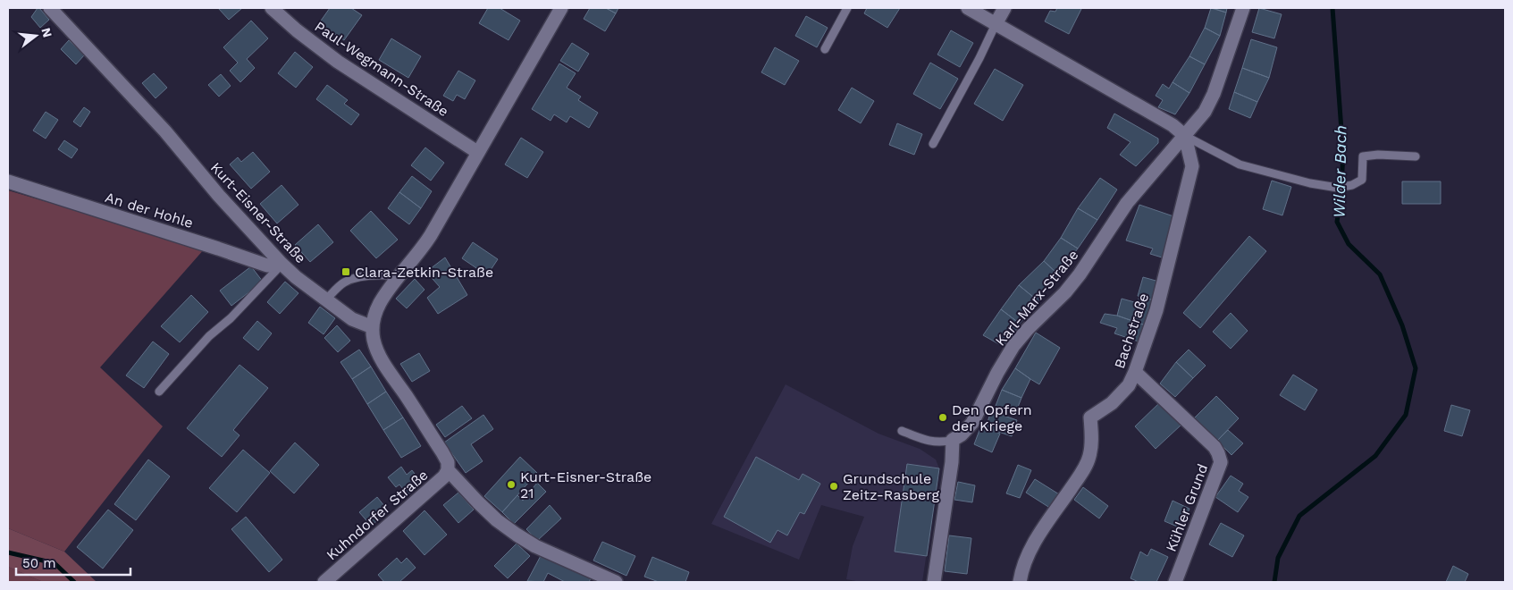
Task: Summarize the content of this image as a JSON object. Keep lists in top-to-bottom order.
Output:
{
  "streets": {
    "street": [
      "Paul-Wegmann-Straße",
      "An der Hohle",
      "Kurt-Eisner-Straße",
      "Karl-Marx-Straße",
      "Bachstraße",
      "Kühler Grund",
      "Kuhndorfer Straße"
    ]
  },
  "crossings": [
    ["An der Hohle", "Kurt-Eisner-Straße"],
    ["Karl-Marx-Straße", "Bachstraße"],
    ["Bachstraße", "Kühler Grund"]
  ],
  "water": ["Wilder Bach"],
  "places": {
    "transit": ["Clara-Zetkin-Straße"],
    "other": ["Den Opfern der Kriege", "Kurt-Eisner-Straße 21", "Grundschule Zeitz-Rasberg"]
  },
  "scale_bar": "50 m",
  "north": "right"
}
